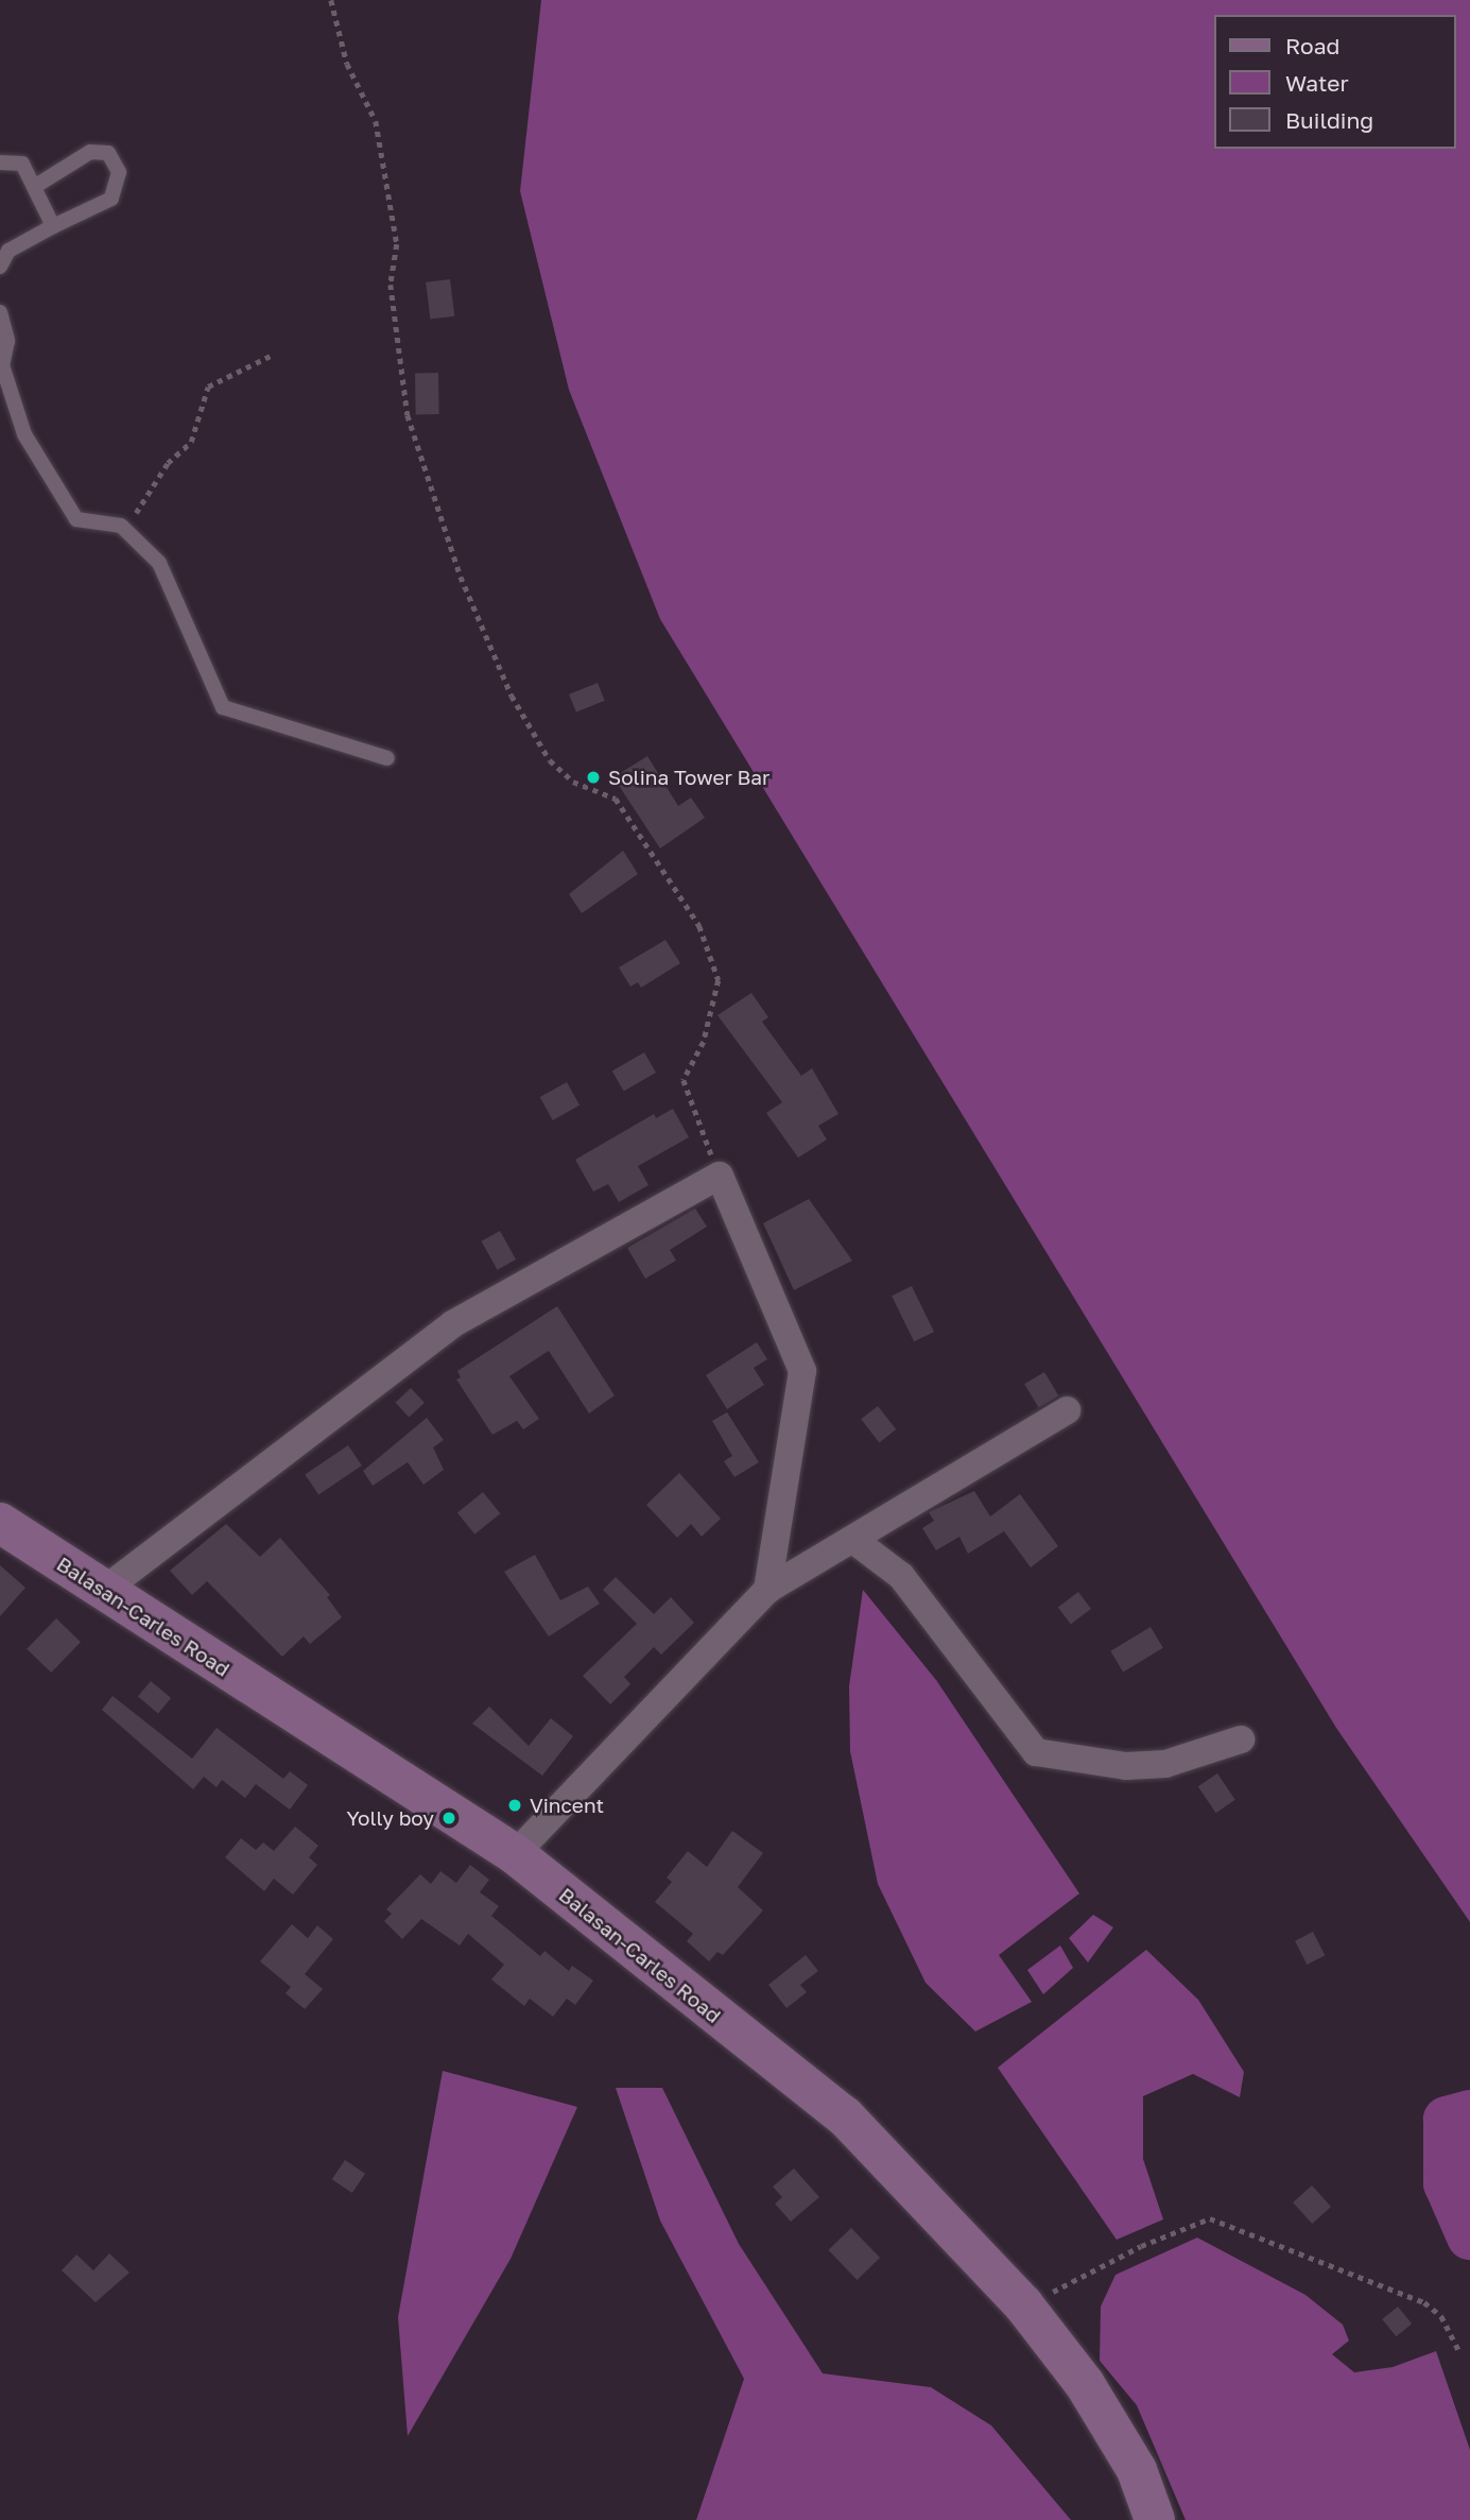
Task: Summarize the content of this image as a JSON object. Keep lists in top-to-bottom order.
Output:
{
  "streets": {
    "main road": ["Balasan-Carles Road"]
  },
  "places": ["Solina Tower Bar", "Vincent", "Yolly boy"],
  "legend": ["Road", "Water", "Building"]
}
